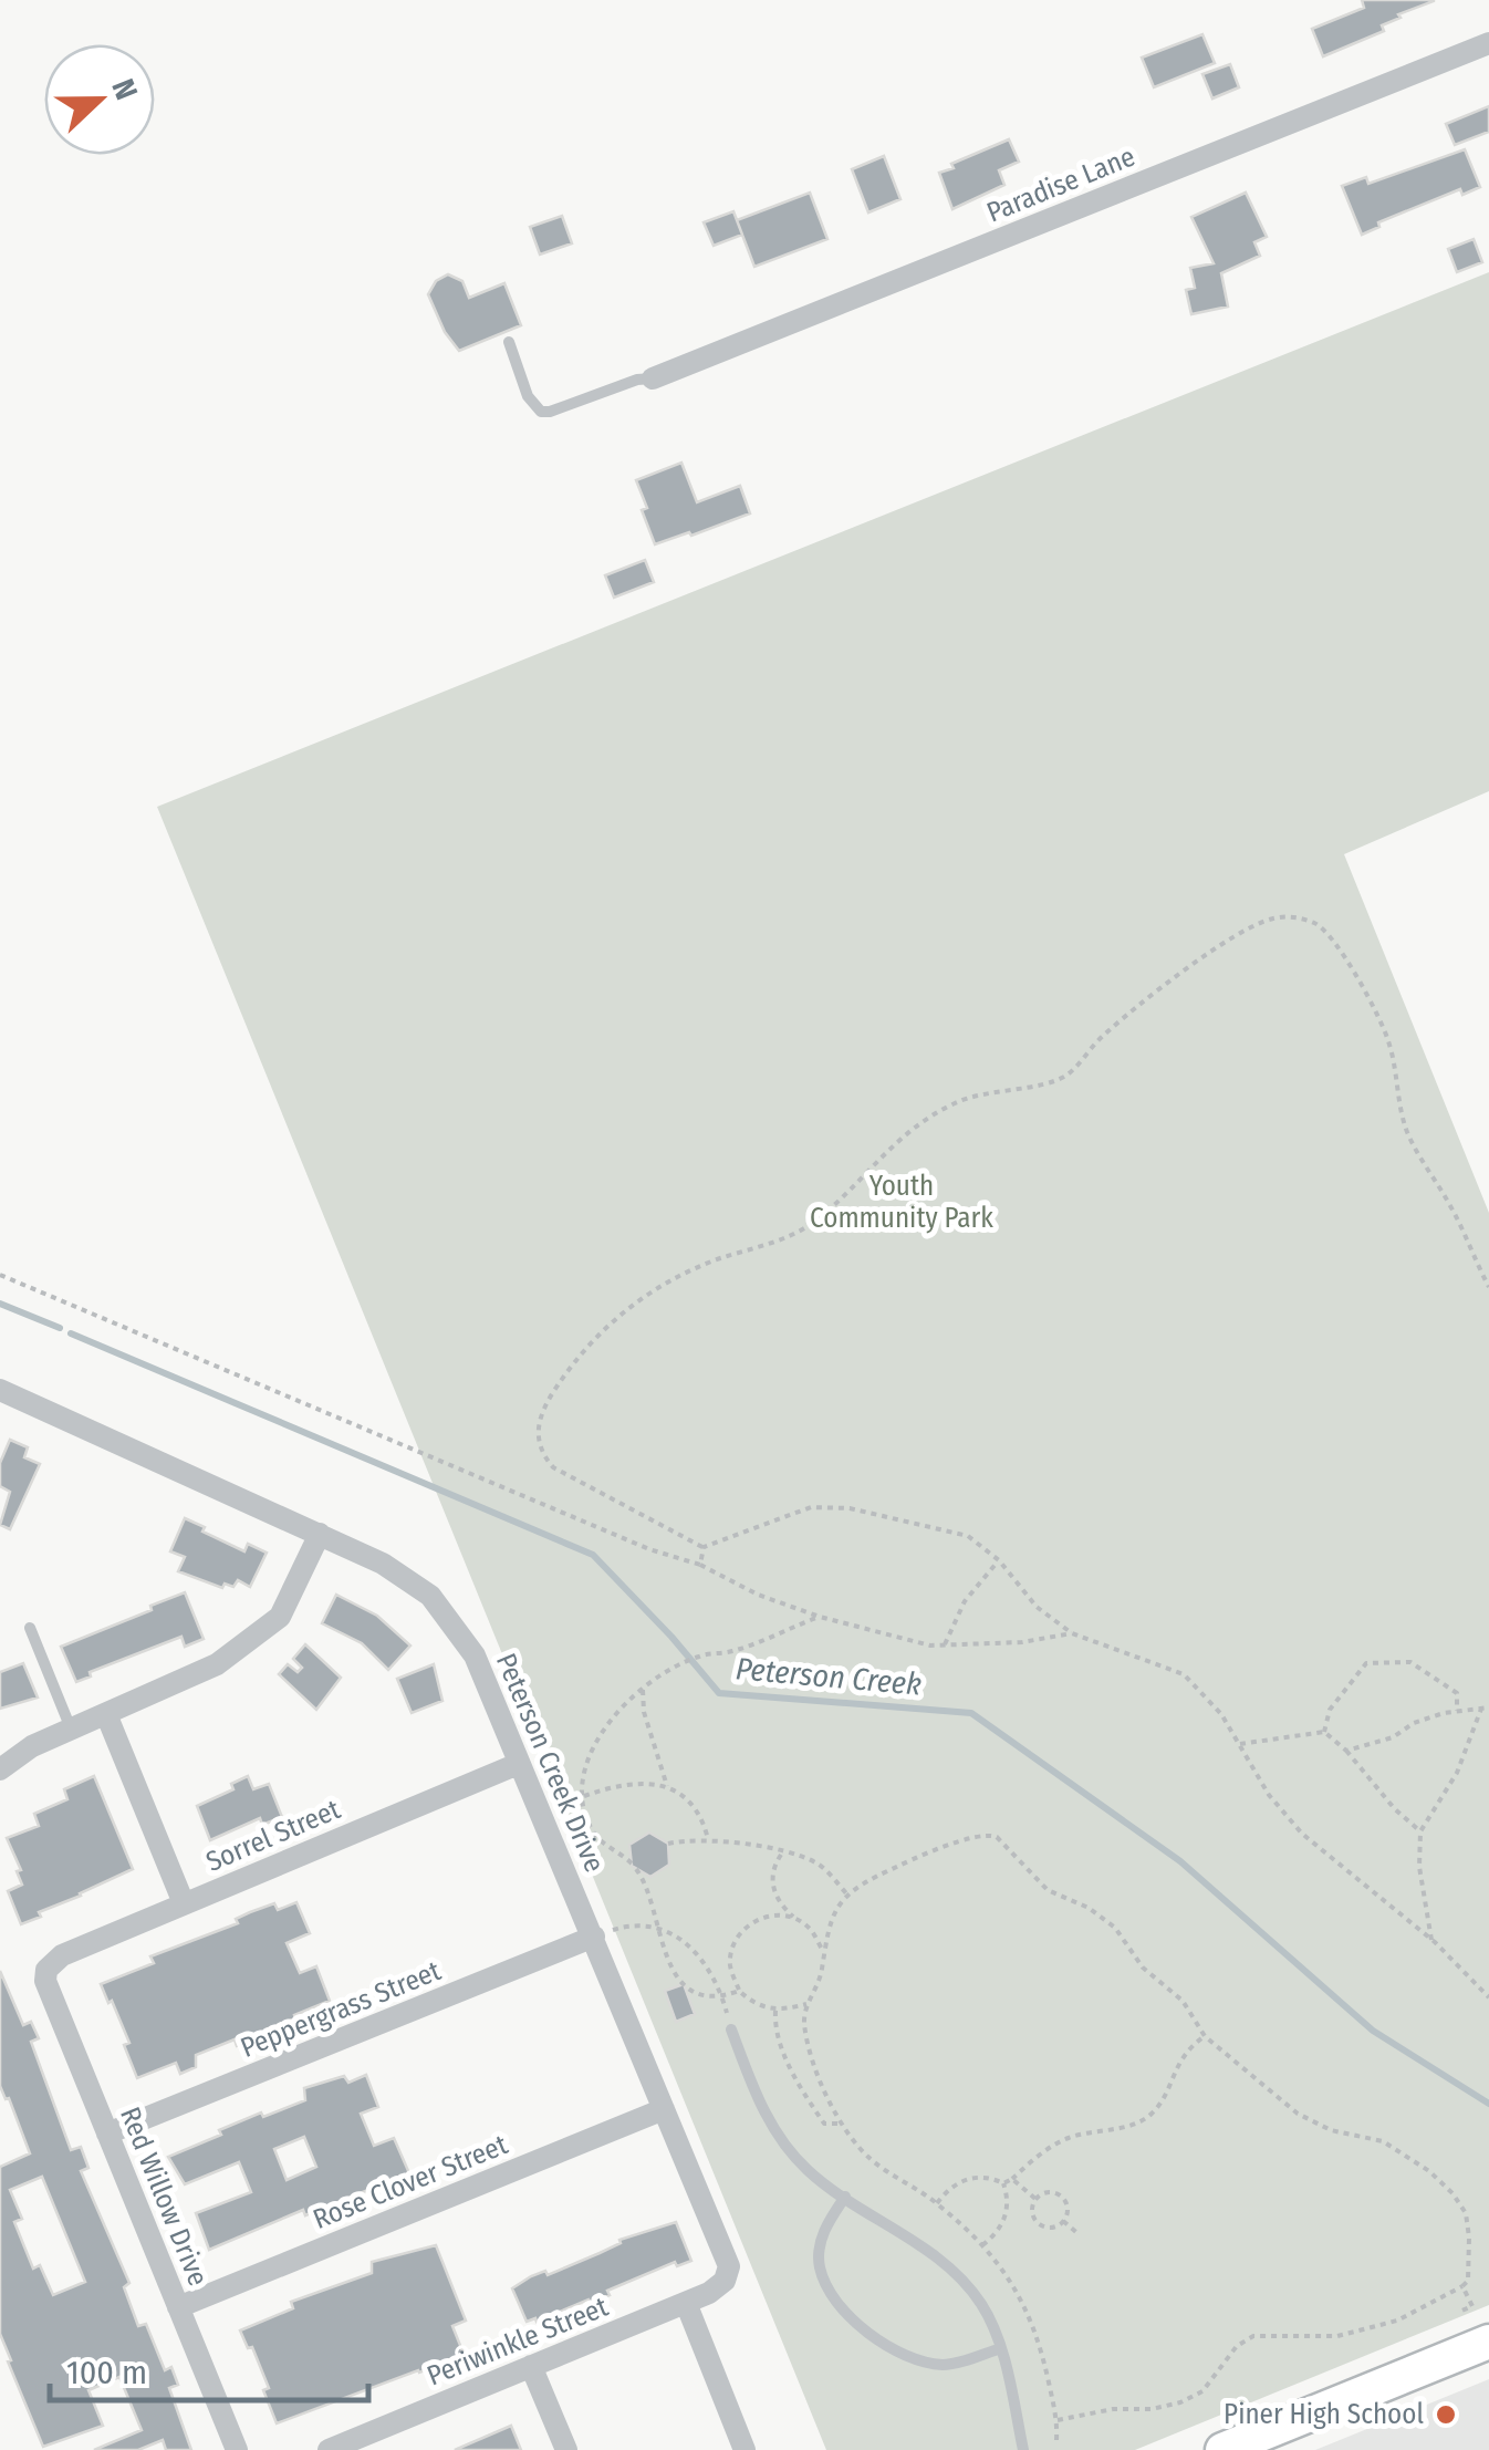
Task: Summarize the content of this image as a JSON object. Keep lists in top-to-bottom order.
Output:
{
  "streets": {
    "street": [
      "Paradise Lane",
      "Peterson Creek Drive",
      "Sorrel Street",
      "Peppergrass Street",
      "Rose Clover Street",
      "Red Willow Drive",
      "Periwinkle Street"
    ]
  },
  "crossings": [
    ["Peterson Creek Drive", "Sorrel Street"],
    ["Peterson Creek Drive", "Peppergrass Street"],
    ["Peterson Creek Drive", "Rose Clover Street"],
    ["Peterson Creek Drive", "Periwinkle Street"],
    ["Sorrel Street", "Red Willow Drive"],
    ["Peppergrass Street", "Red Willow Drive"],
    ["Rose Clover Street", "Red Willow Drive"]
  ],
  "water": ["Peterson Creek"],
  "parks": ["Youth Community Park"],
  "places": ["Piner High School"],
  "scale_bar": "100 m",
  "north": "right"
}
